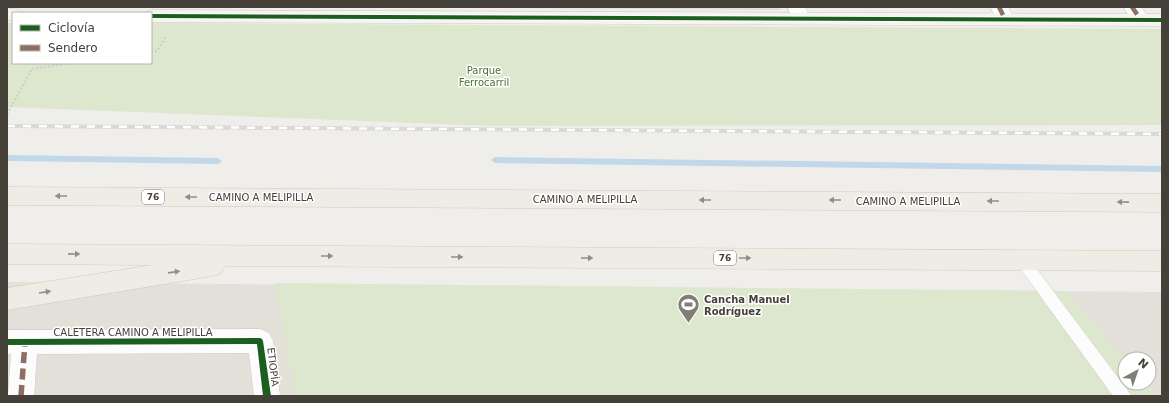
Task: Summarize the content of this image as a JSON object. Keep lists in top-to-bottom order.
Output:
{
  "streets": {
    "main road": ["76", "CAMINO A MELIPILLA"],
    "street": ["CALETERA CAMINO A MELIPILLA", "ETIOPÍA"]
  },
  "crossings": [
    ["CALETERA CAMINO A MELIPILLA", "ETIOPÍA"]
  ],
  "parks": ["Parque Ferrocarril"],
  "places": {
    "sports": ["Cancha Manuel Rodríguez"]
  },
  "legend": ["Ciclovía", "Sendero"],
  "north": "top right"
}
